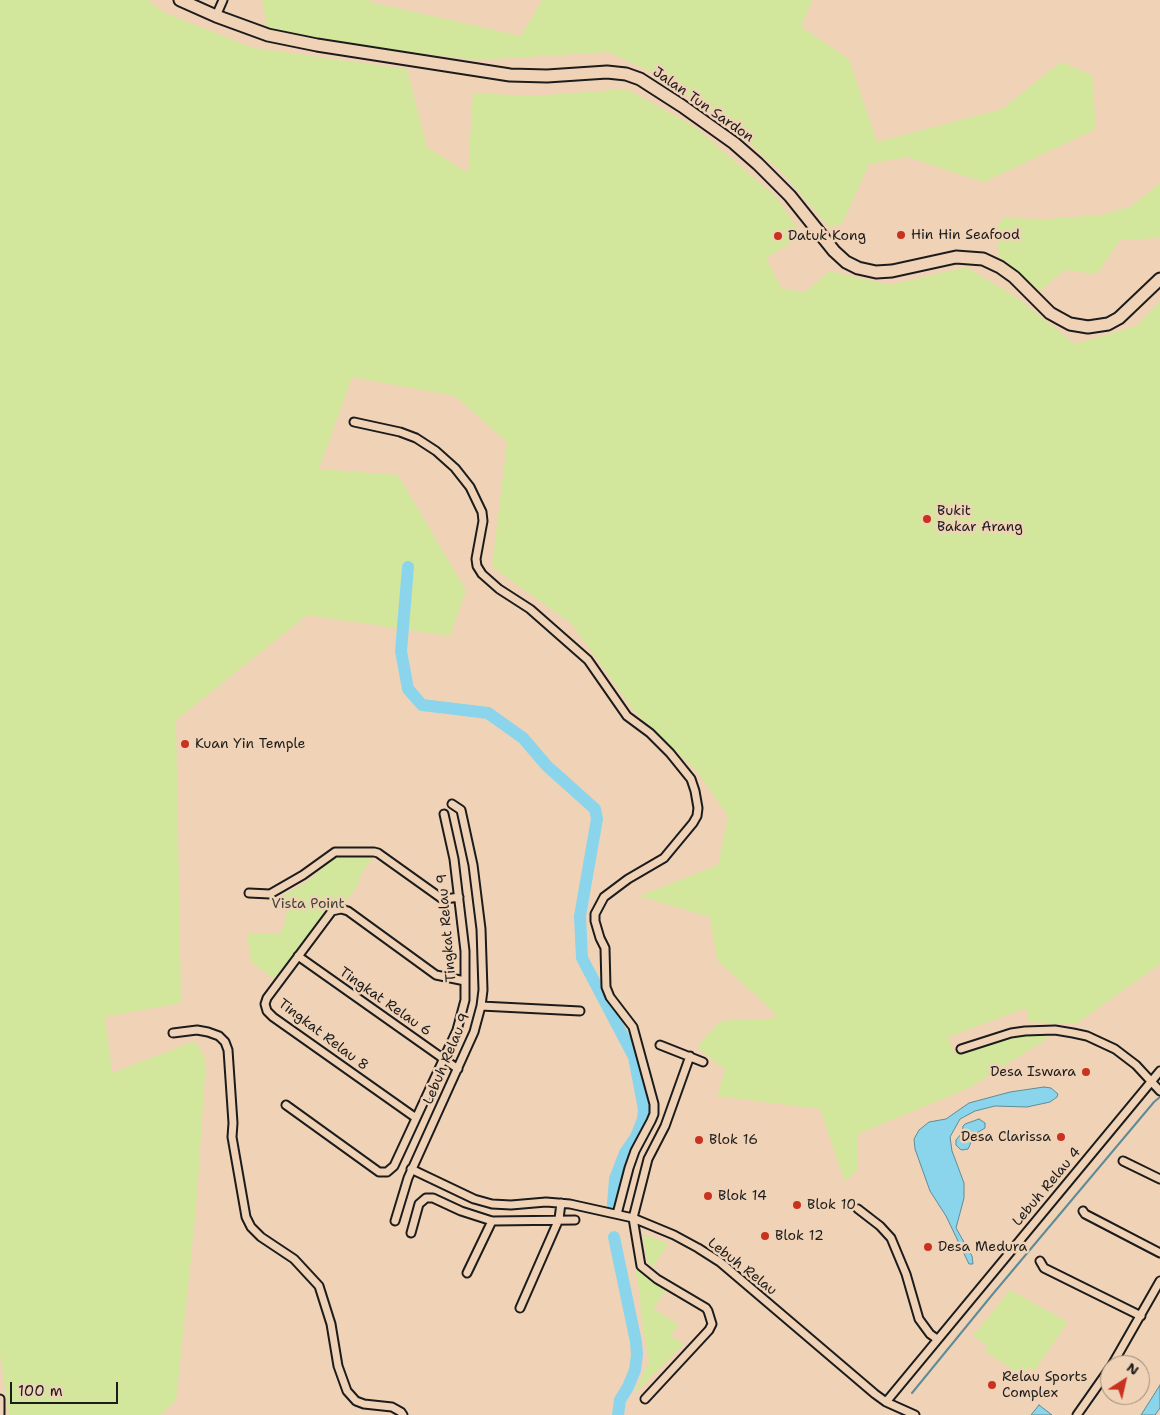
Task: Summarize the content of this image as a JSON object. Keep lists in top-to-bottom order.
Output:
{
  "streets": {
    "main road": ["Jalan Tun Sardon"],
    "street": [
      "Tingkat Relau 9",
      "Tingkat Relau 6",
      "Tingkat Relau 8",
      "Lebuh Relau 9",
      "Lebuh Relau 4",
      "Lebuh Relau"
    ]
  },
  "crossings": [
    ["Tingkat Relau 9", "Tingkat Relau 6"],
    ["Tingkat Relau 9", "Tingkat Relau 8"],
    ["Tingkat Relau 6", "Tingkat Relau 8"],
    ["Tingkat Relau 6", "Lebuh Relau 9"],
    ["Lebuh Relau 9", "Lebuh Relau"],
    ["Lebuh Relau 4", "Lebuh Relau"]
  ],
  "parks": ["Vista Point"],
  "places": [
    "Hin Hin Seafood",
    "Datuk Kong",
    "Bukit Bakar Arang",
    "Kuan Yin Temple",
    "Desa Iswara",
    "Desa Clarissa",
    "Blok 16",
    "Blok 14",
    "Blok 10",
    "Blok 12",
    "Desa Medura",
    "Relau Sports Complex"
  ],
  "scale_bar": "100 m",
  "north": "top right"
}
